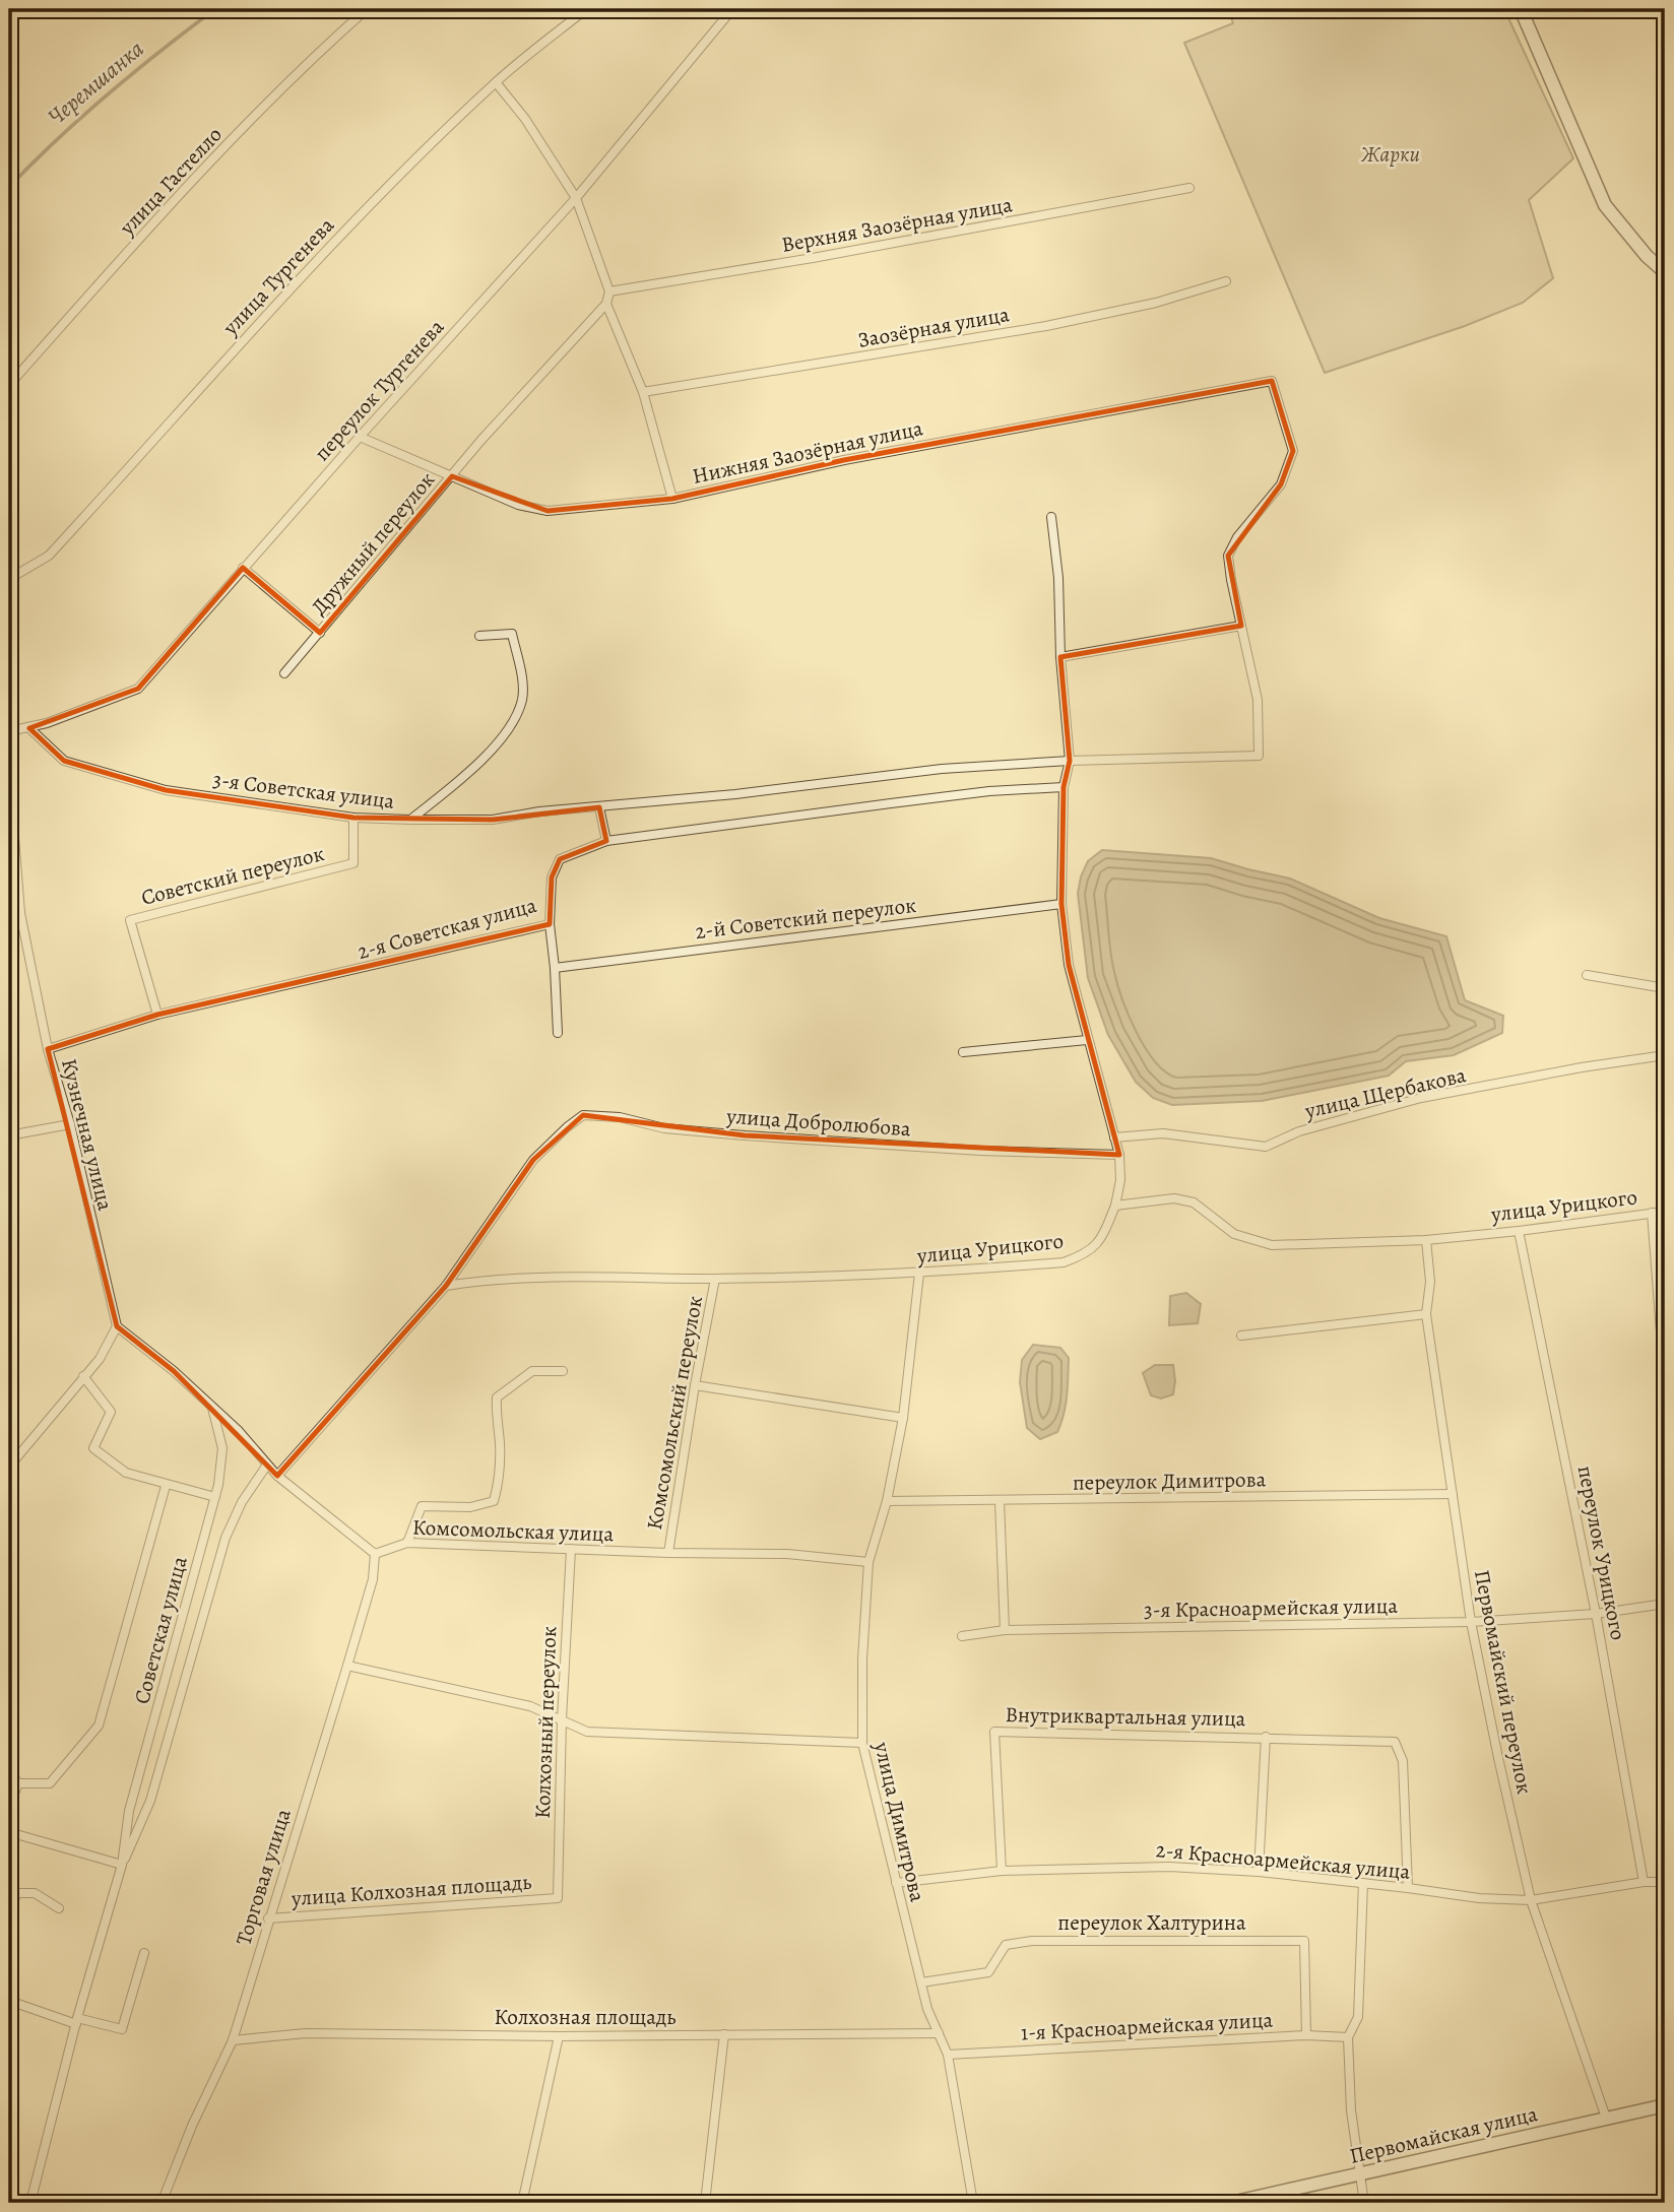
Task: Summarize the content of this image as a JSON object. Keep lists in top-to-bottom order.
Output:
{
  "streets": {
    "main road": ["Первомайская улица"],
    "street": [
      "улица Гастелло",
      "Верхняя Заозёрная улица",
      "улица Тургенева",
      "Заозёрная улица",
      "переулок Тургенева",
      "Нижняя Заозёрная улица",
      "Дружный переулок",
      "3-я Советская улица",
      "Советский переулок",
      "2-й Советский переулок",
      "2-я Советская улица",
      "улица Щербакова",
      "улица Добролюбова",
      "Кузнечная улица",
      "улица Урицкого",
      "Комсомольский переулок",
      "переулок Димитрова",
      "Комсомольская улица",
      "переулок Урицкого",
      "3-я Красноармейская улица",
      "Советская улица",
      "Первомайский переулок",
      "Внутриквартальная улица",
      "Колхозный переулок",
      "улица Димитрова",
      "2-я Красноармейская улица",
      "Торговая улица",
      "улица Колхозная площадь",
      "переулок Халтурина",
      "Колхозная площадь",
      "1-я Красноармейская улица"
    ]
  },
  "crossings": [
    ["переулок Тургенева", "Нижняя Заозёрная улица"],
    ["переулок Тургенева", "Дружный переулок"],
    ["переулок Тургенева", "3-я Советская улица"],
    ["Нижняя Заозёрная улица", "Дружный переулок"],
    ["3-я Советская улица", "Советский переулок"],
    ["Советский переулок", "2-я Советская улица"],
    ["2-я Советская улица", "Кузнечная улица"],
    ["улица Добролюбова", "улица Урицкого"],
    ["улица Урицкого", "Комсомольский переулок"],
    ["улица Урицкого", "переулок Урицкого"],
    ["улица Урицкого", "Первомайский переулок"],
    ["улица Урицкого", "улица Димитрова"],
    ["Комсомольский переулок", "Комсомольская улица"],
    ["переулок Димитрова", "Первомайский переулок"],
    ["переулок Димитрова", "улица Димитрова"],
    ["Комсомольская улица", "Колхозный переулок"],
    ["Комсомольская улица", "улица Димитрова"],
    ["Комсомольская улица", "Торговая улица"],
    ["переулок Урицкого", "3-я Красноармейская улица"],
    ["переулок Урицкого", "2-я Красноармейская улица"],
    ["3-я Красноармейская улица", "Первомайский переулок"],
    ["Первомайский переулок", "2-я Красноармейская улица"],
    ["Первомайский переулок", "Первомайская улица"],
    ["Внутриквартальная улица", "2-я Красноармейская улица"],
    ["Колхозный переулок", "улица Колхозная площадь"],
    ["улица Димитрова", "2-я Красноармейская улица"],
    ["улица Димитрова", "переулок Халтурина"],
    ["улица Димитрова", "Колхозная площадь"],
    ["улица Димитрова", "1-я Красноармейская улица"],
    ["Торговая улица", "улица Колхозная площадь"],
    ["Торговая улица", "Колхозная площадь"],
    ["переулок Халтурина", "1-я Красноармейская улица"]
  ],
  "water": ["Черемшанка"],
  "parks": ["Жарки"]
}
